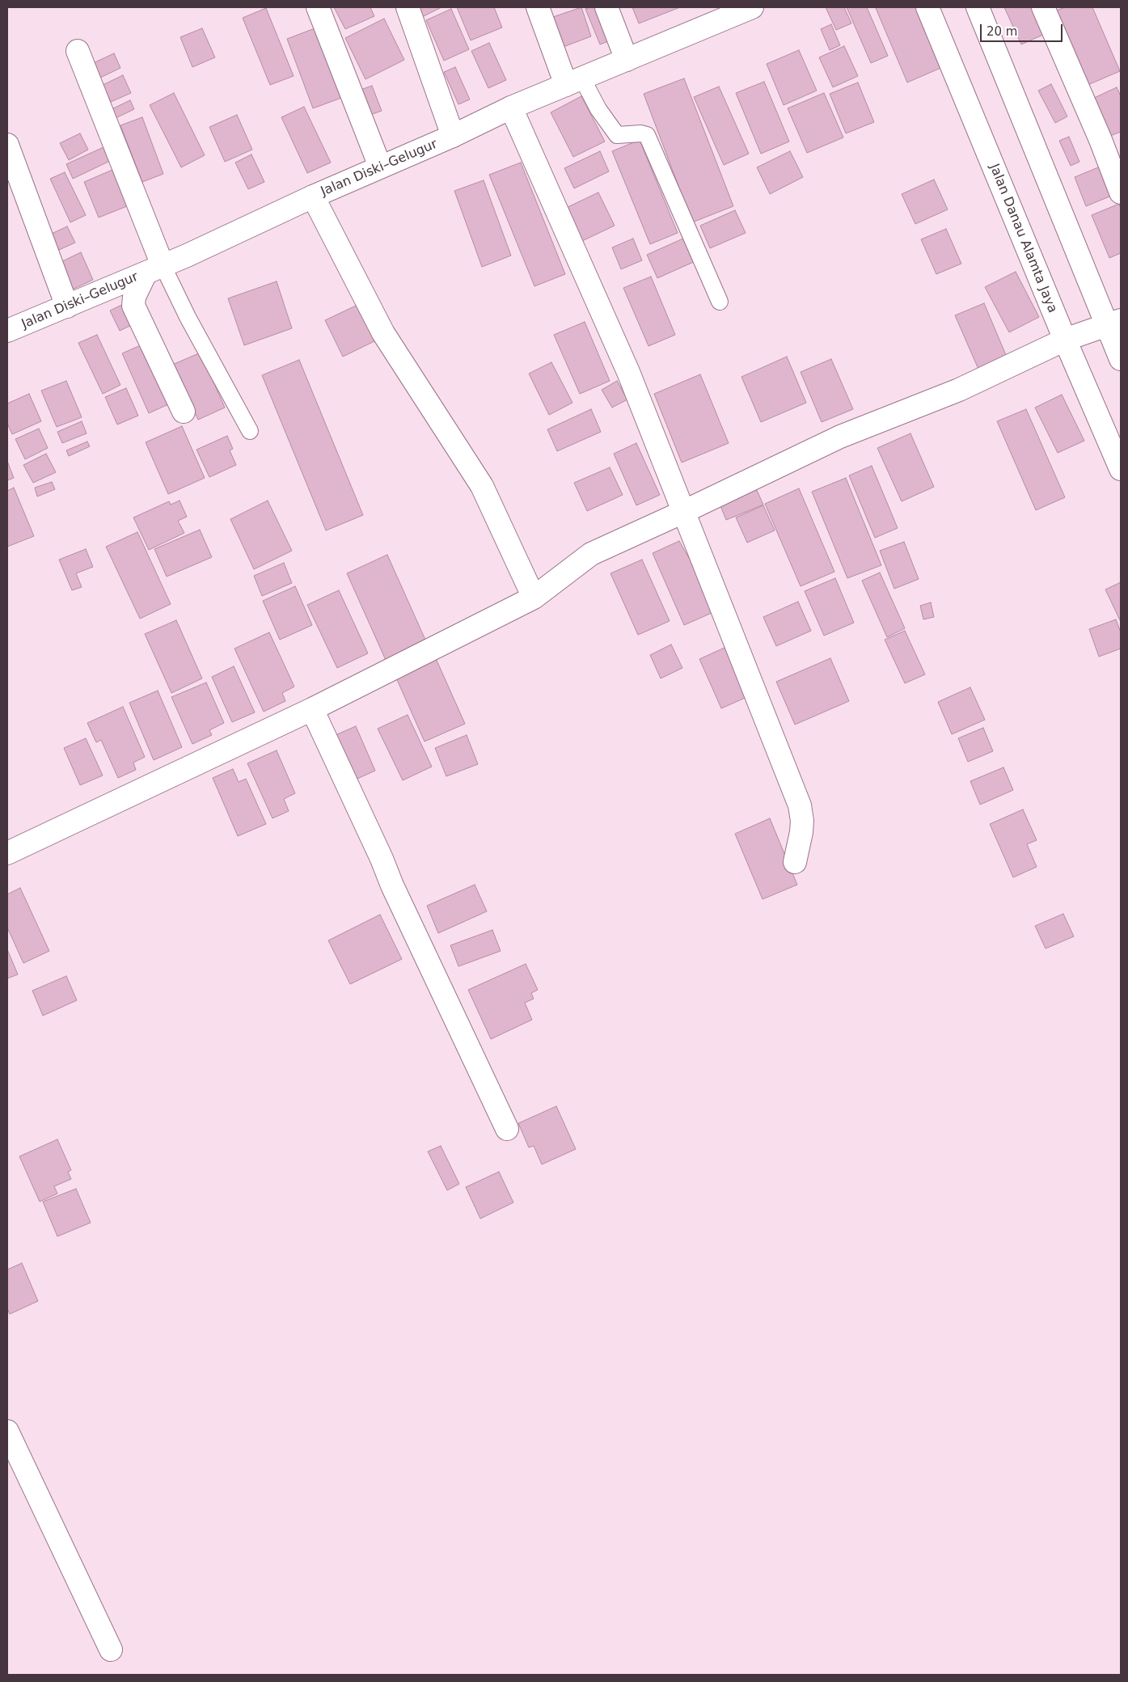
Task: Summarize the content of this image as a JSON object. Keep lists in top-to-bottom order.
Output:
{
  "streets": {
    "street": ["Jalan Diski–Gelugur", "Jalan Danau Alamta Jaya"]
  },
  "scale_bar": "20 m"
}
